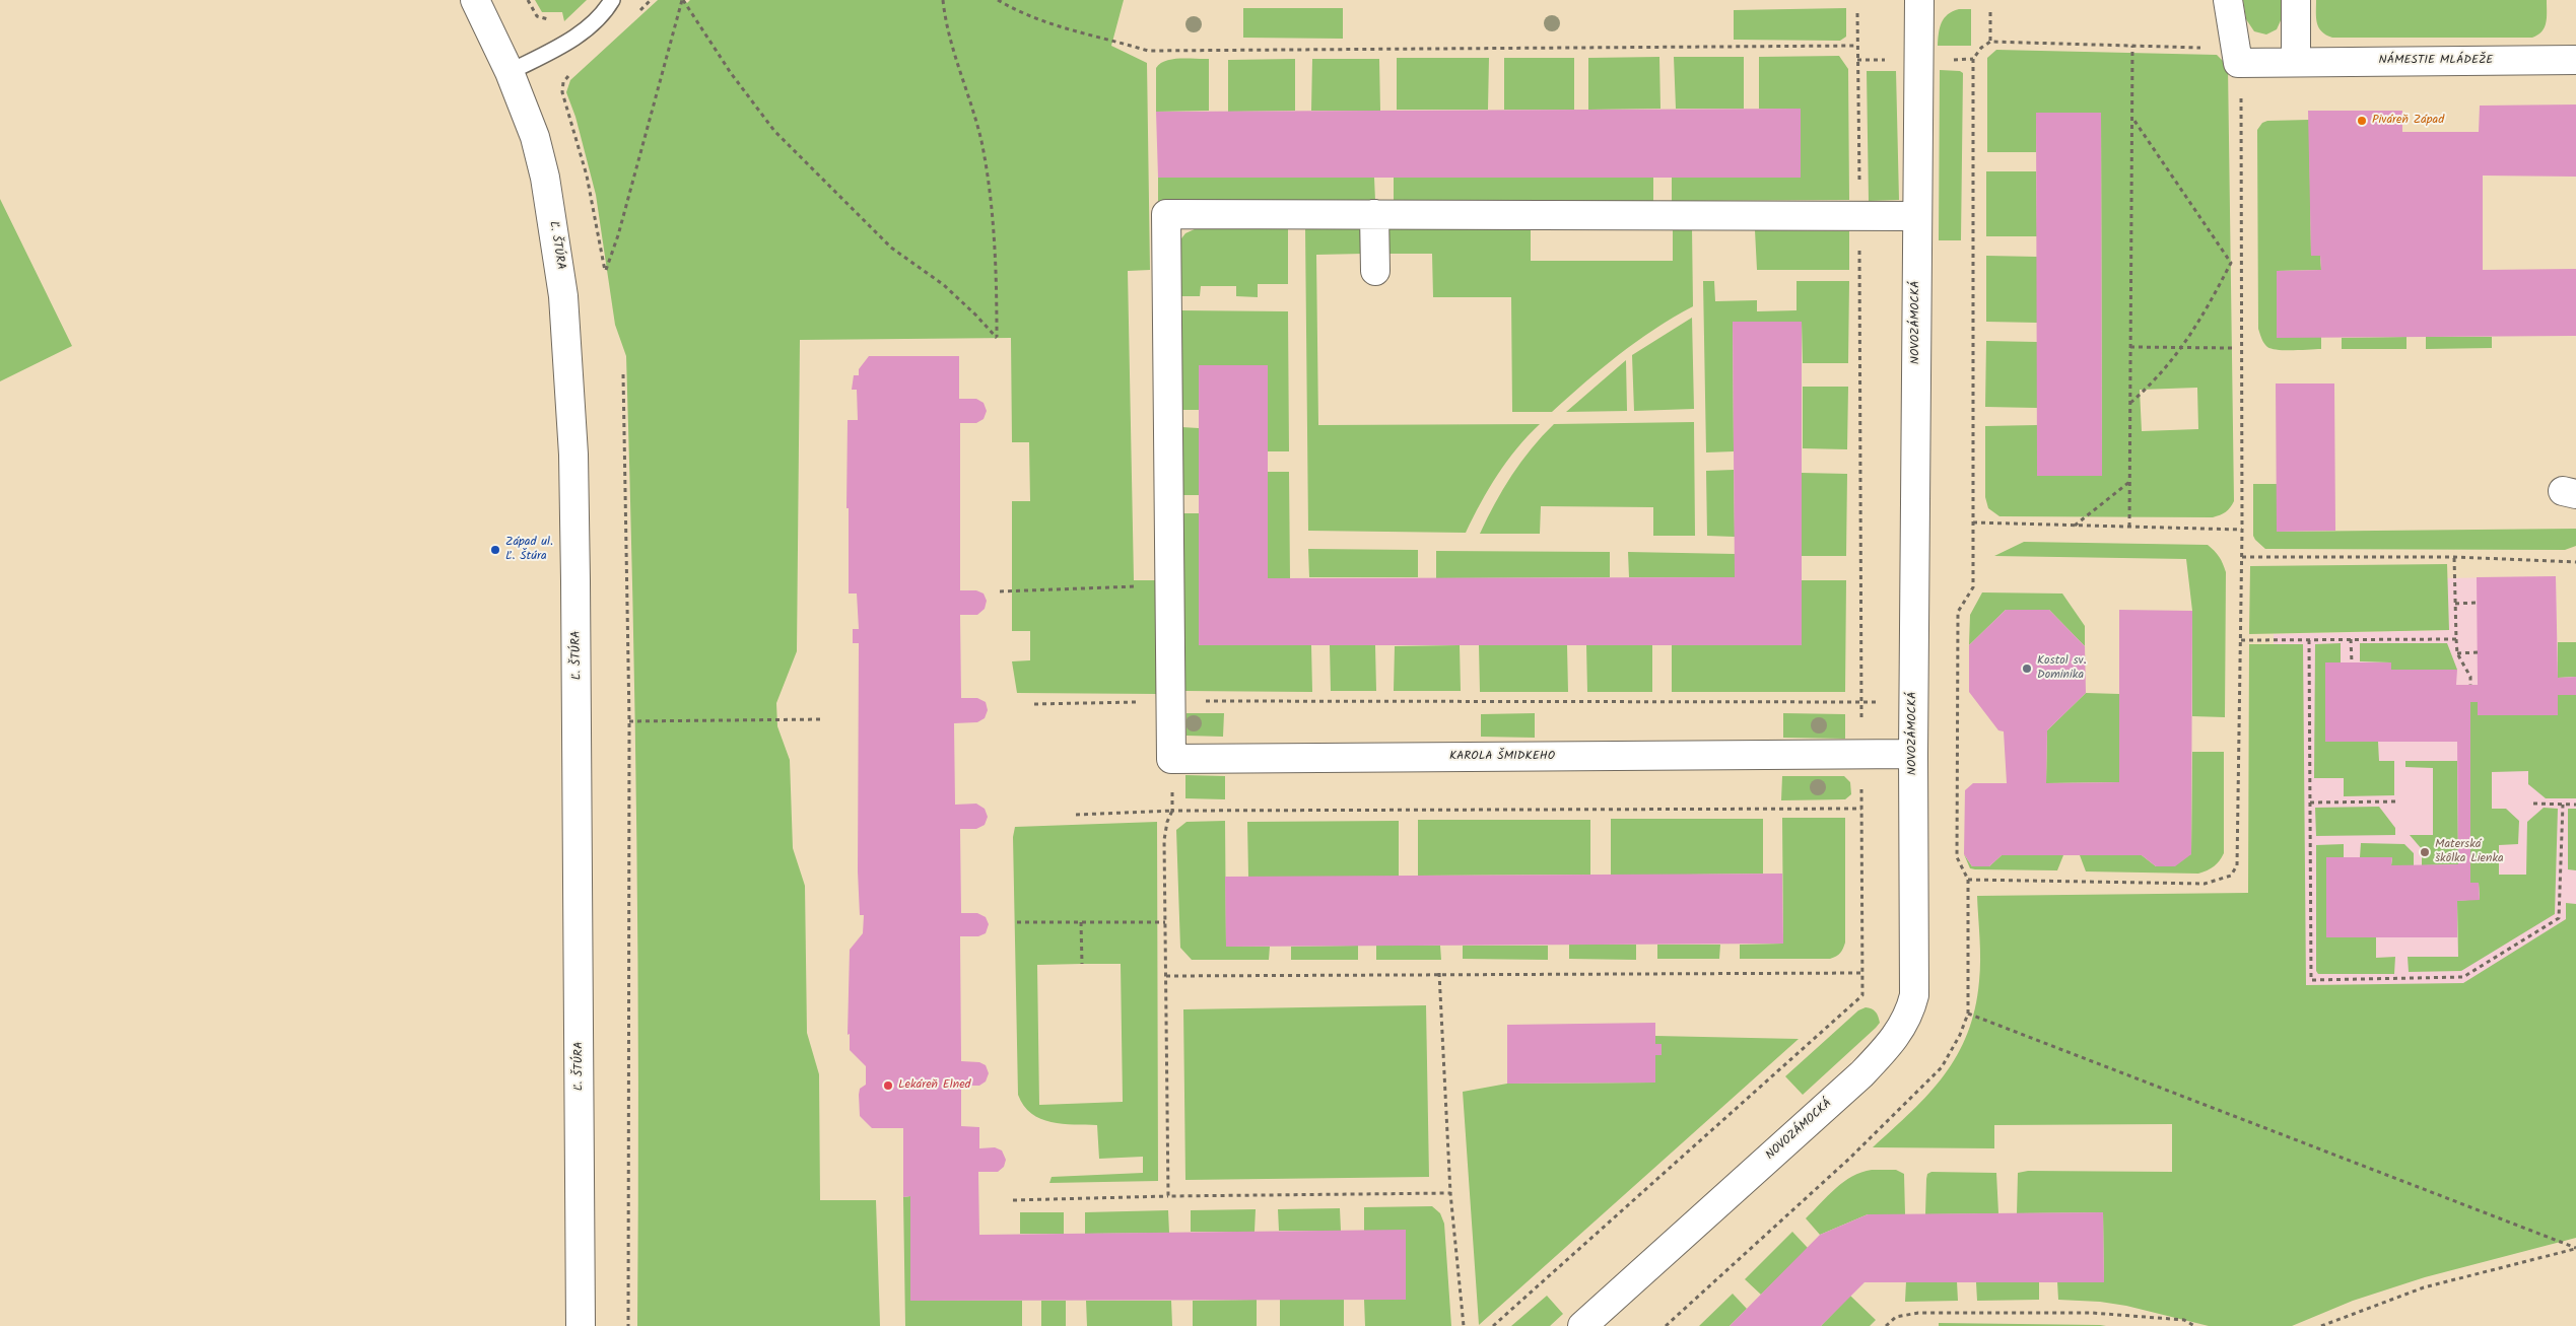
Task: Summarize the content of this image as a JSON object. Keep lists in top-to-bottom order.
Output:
{
  "streets": {
    "street": [
      "NÁMESTIE MLÁDEŽE",
      "Ľ. ŠTÚRA",
      "NOVOZÁMOCKÁ",
      "KAROLA ŠMIDKEHO"
    ]
  },
  "crossings": [
    ["NOVOZÁMOCKÁ", "KAROLA ŠMIDKEHO"]
  ],
  "places": [
    "Piváreň Západ",
    "Západ ul. Ľ. Štúra",
    "Kostol sv. Dominika",
    "Materská škôlka Lienka",
    "Lekáreň Elned"
  ]
}
